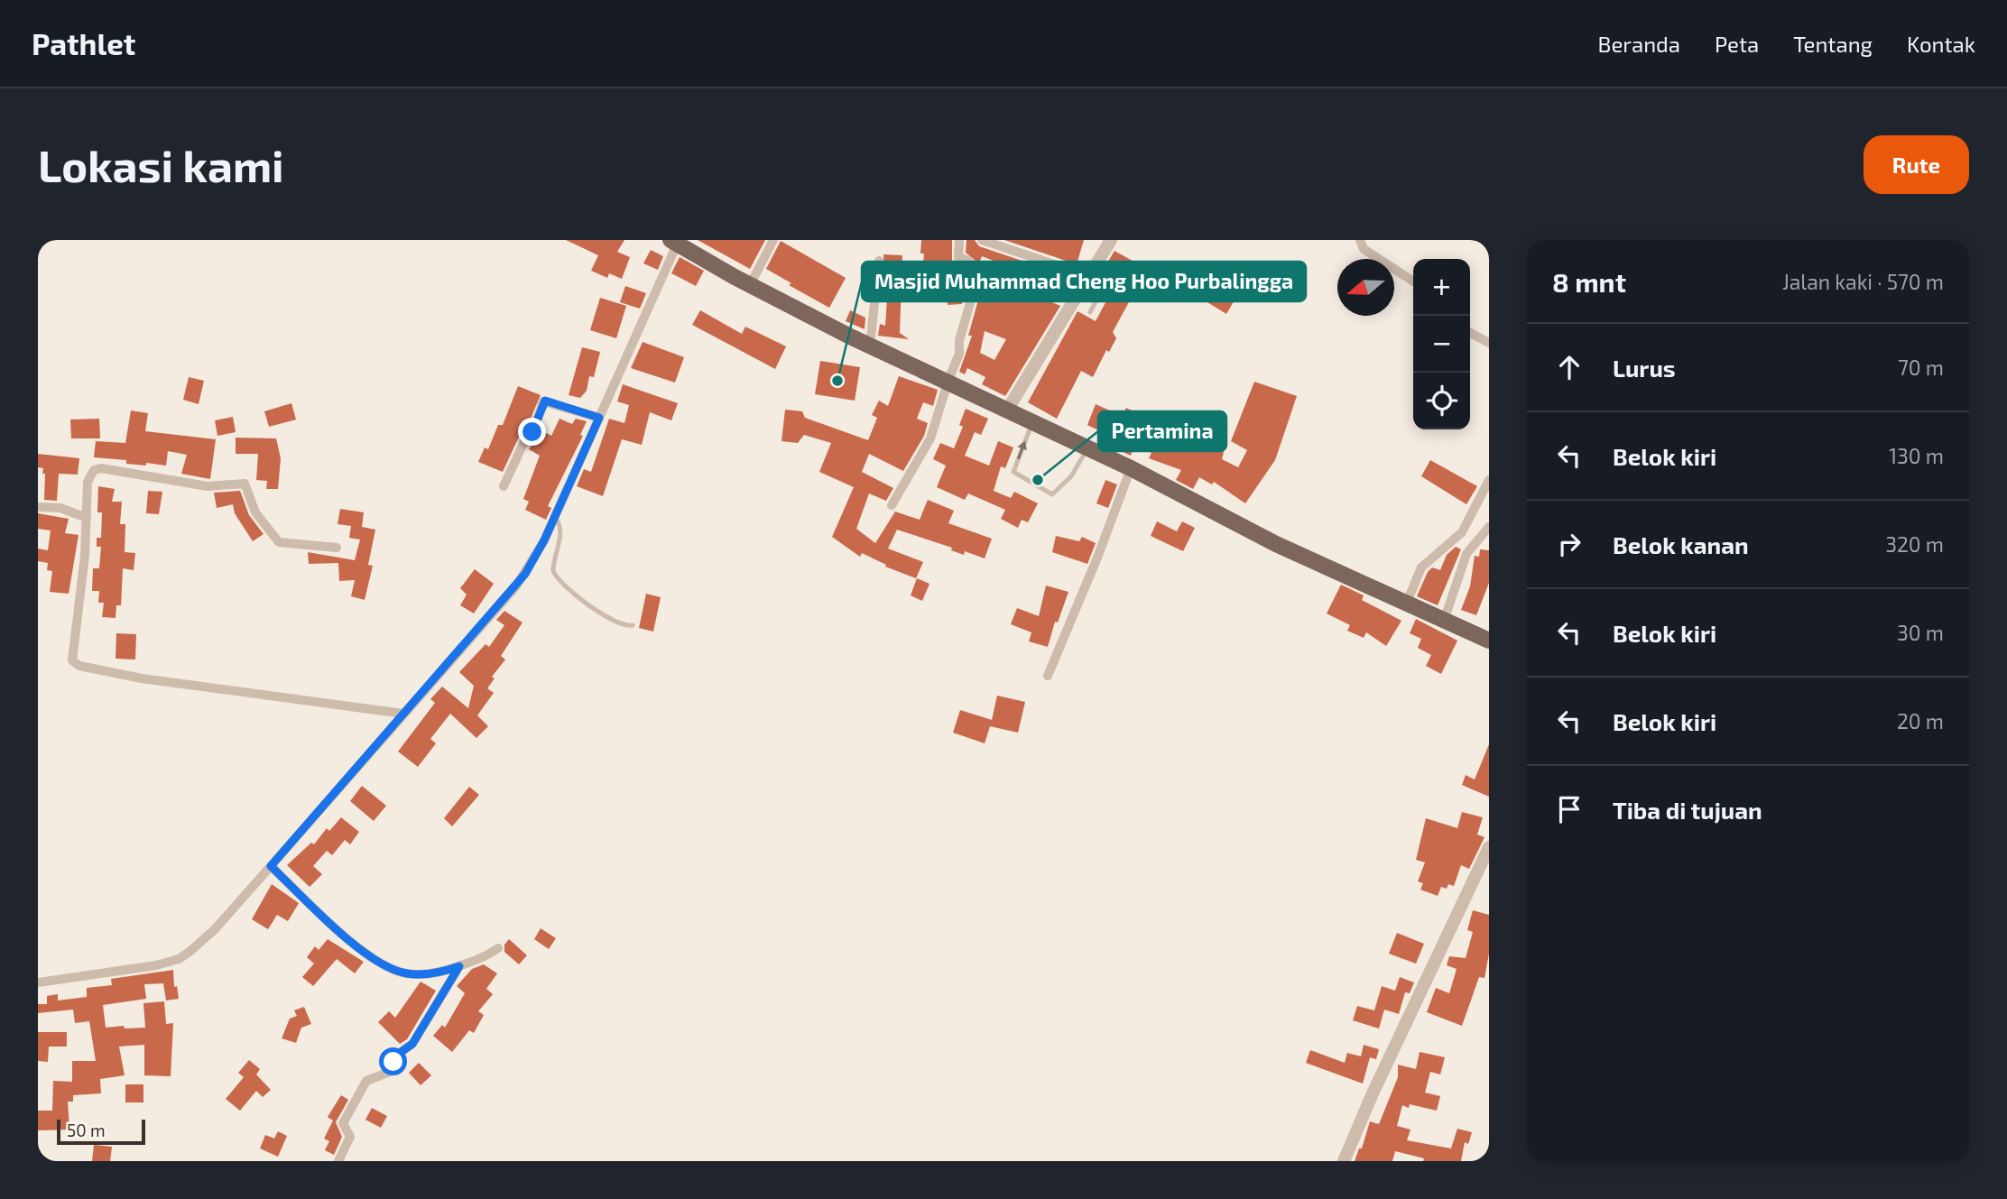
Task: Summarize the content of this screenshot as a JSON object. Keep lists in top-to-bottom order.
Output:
{
  "places": ["Masjid Muhammad Cheng Hoo Purbalingga", "Pertamina"],
  "scale_bar": "50 m",
  "north": "left",
  "page": {
    "header": "Pathlet",
    "nav": [
      "Beranda",
      "Peta",
      "Tentang",
      "Kontak"
    ],
    "buttons": "Rute",
    "title": "Lokasi kami",
    "heading": ["8 mnt", "Jalan kaki · 570 m"],
    "map_buttons": ["+", "−"],
    "list": [
      ["Lurus", "70 m"],
      ["Belok kiri", "130 m"],
      ["Belok kanan", "320 m"],
      ["Belok kiri", "30 m"],
      ["Belok kiri", "20 m"],
      "Tiba di tujuan"
    ],
    "scale": "50 m"
  }
}
